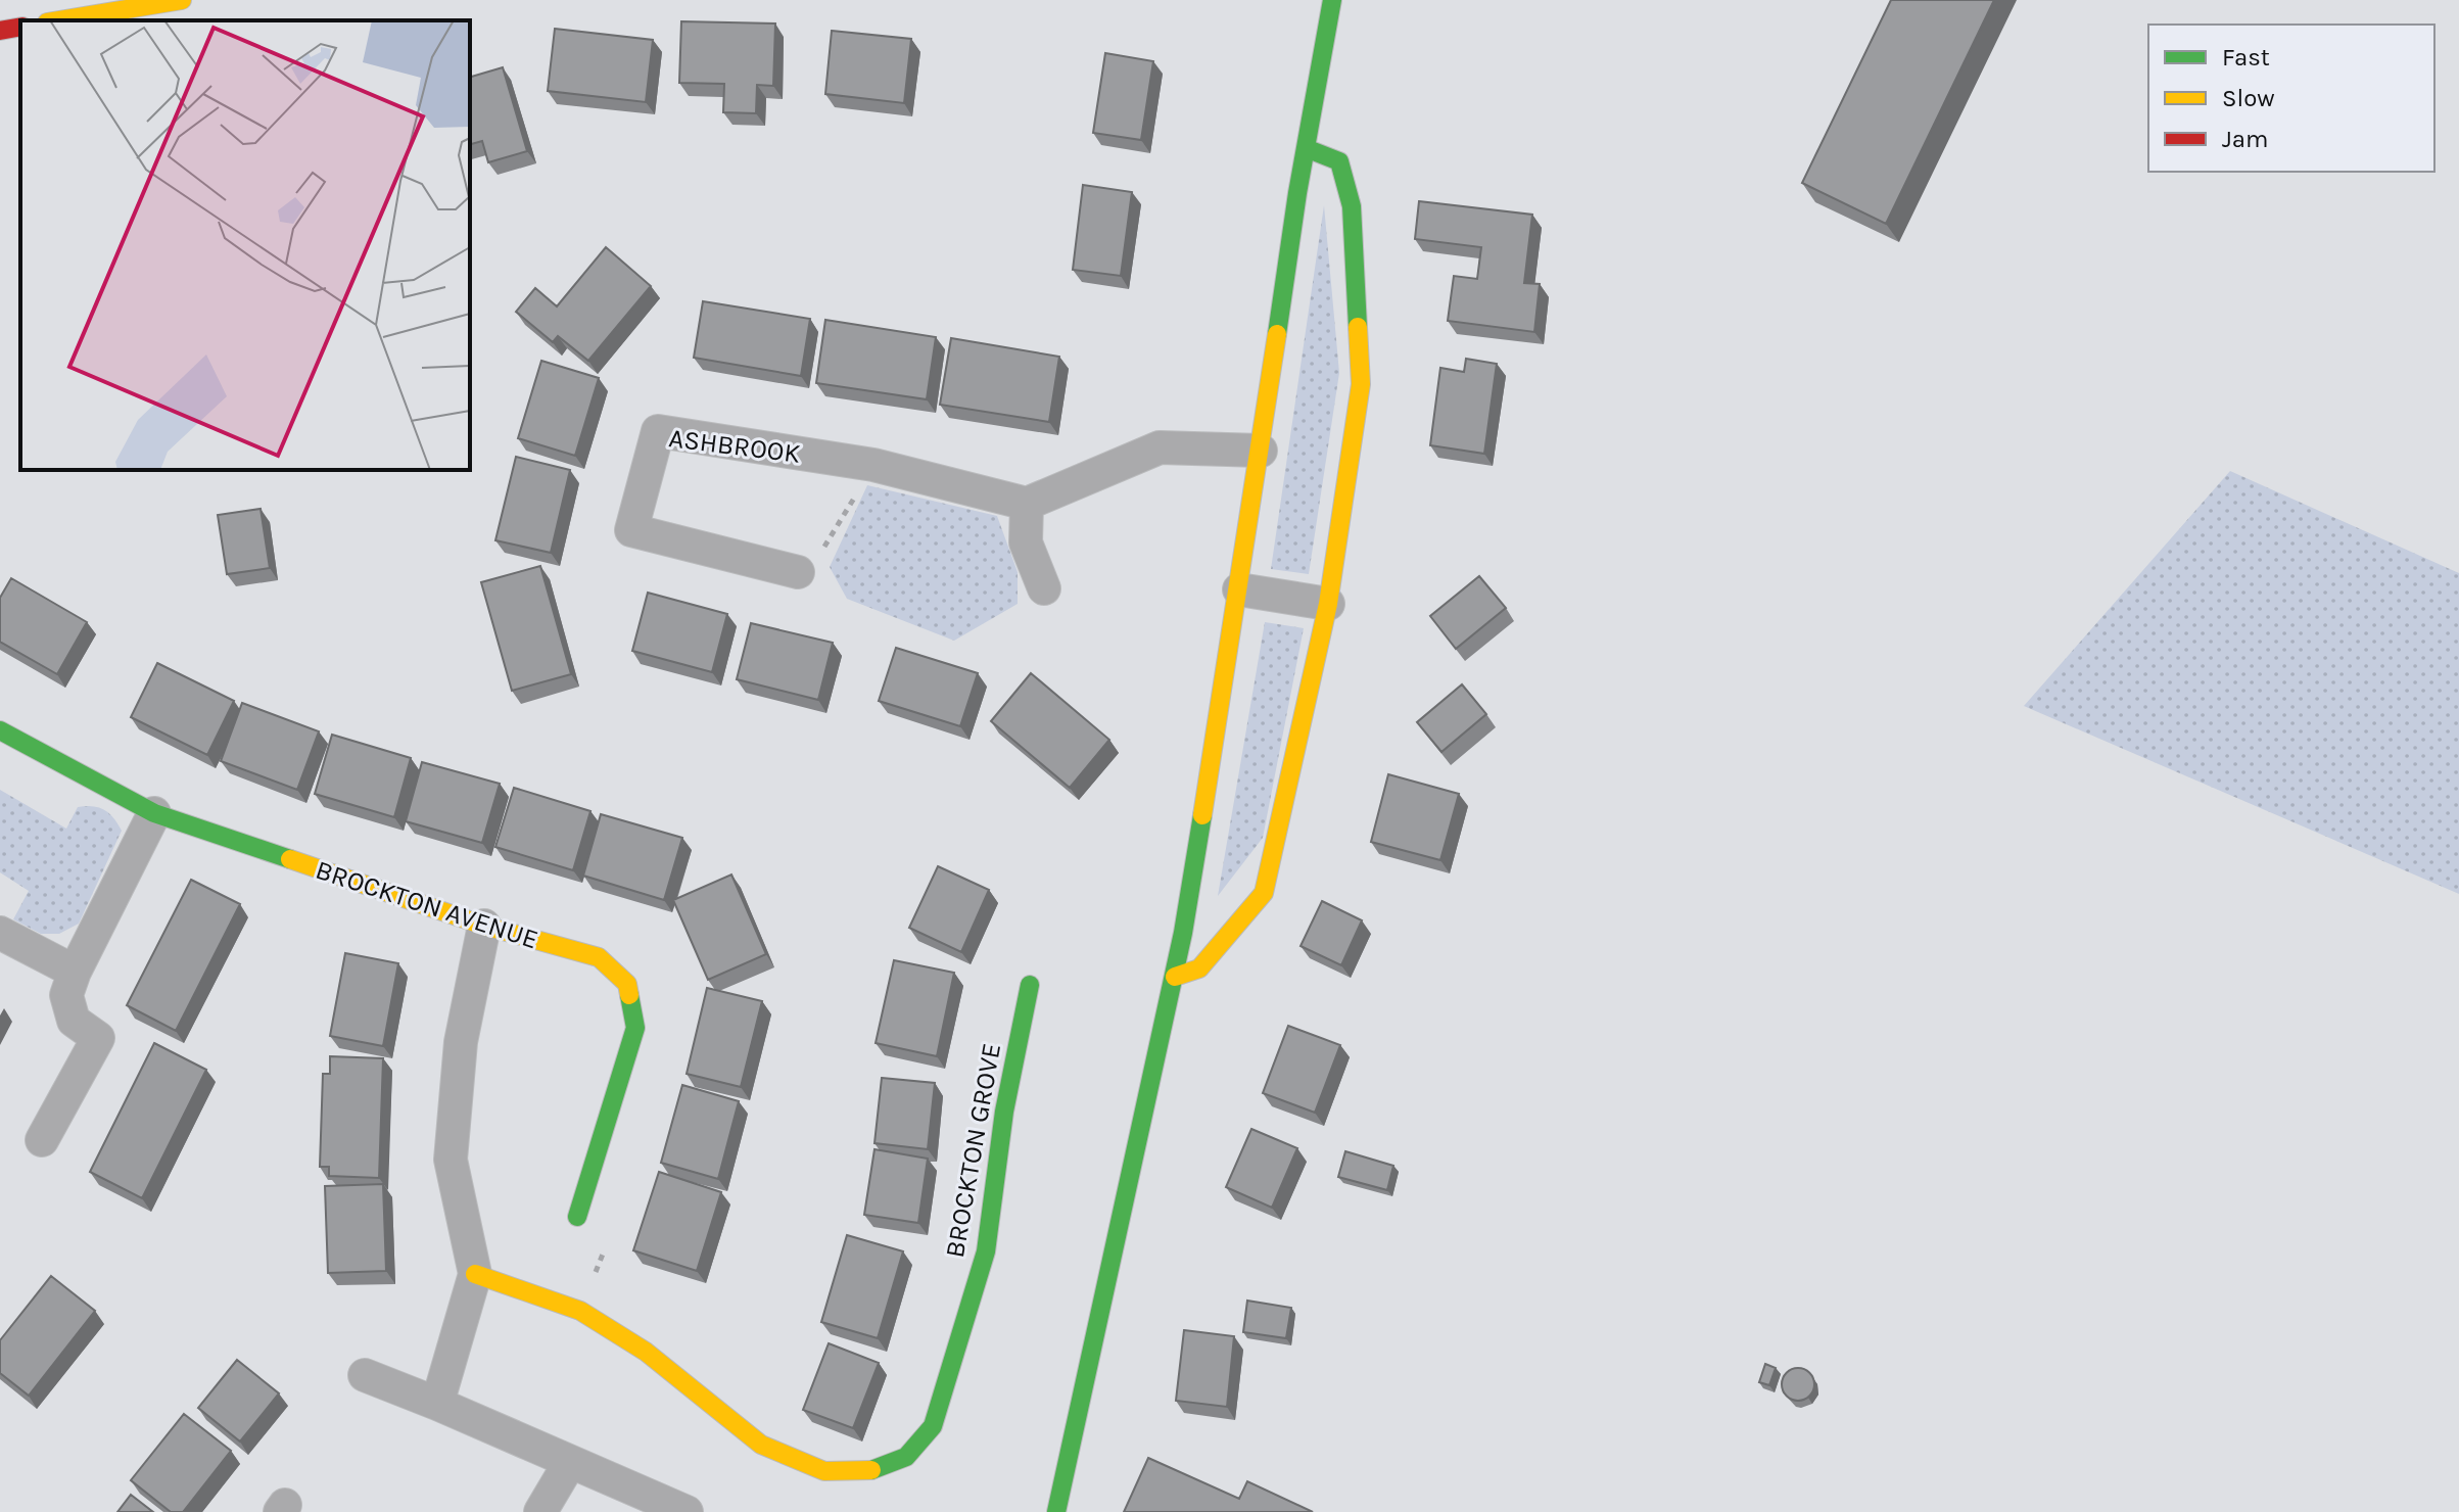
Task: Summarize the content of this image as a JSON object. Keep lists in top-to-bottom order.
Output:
{
  "streets": {
    "street": ["ASHBROOK", "BROCKTON AVENUE", "BROCKTON GROVE"]
  },
  "legend": ["Fast", "Slow", "Jam"]
}
